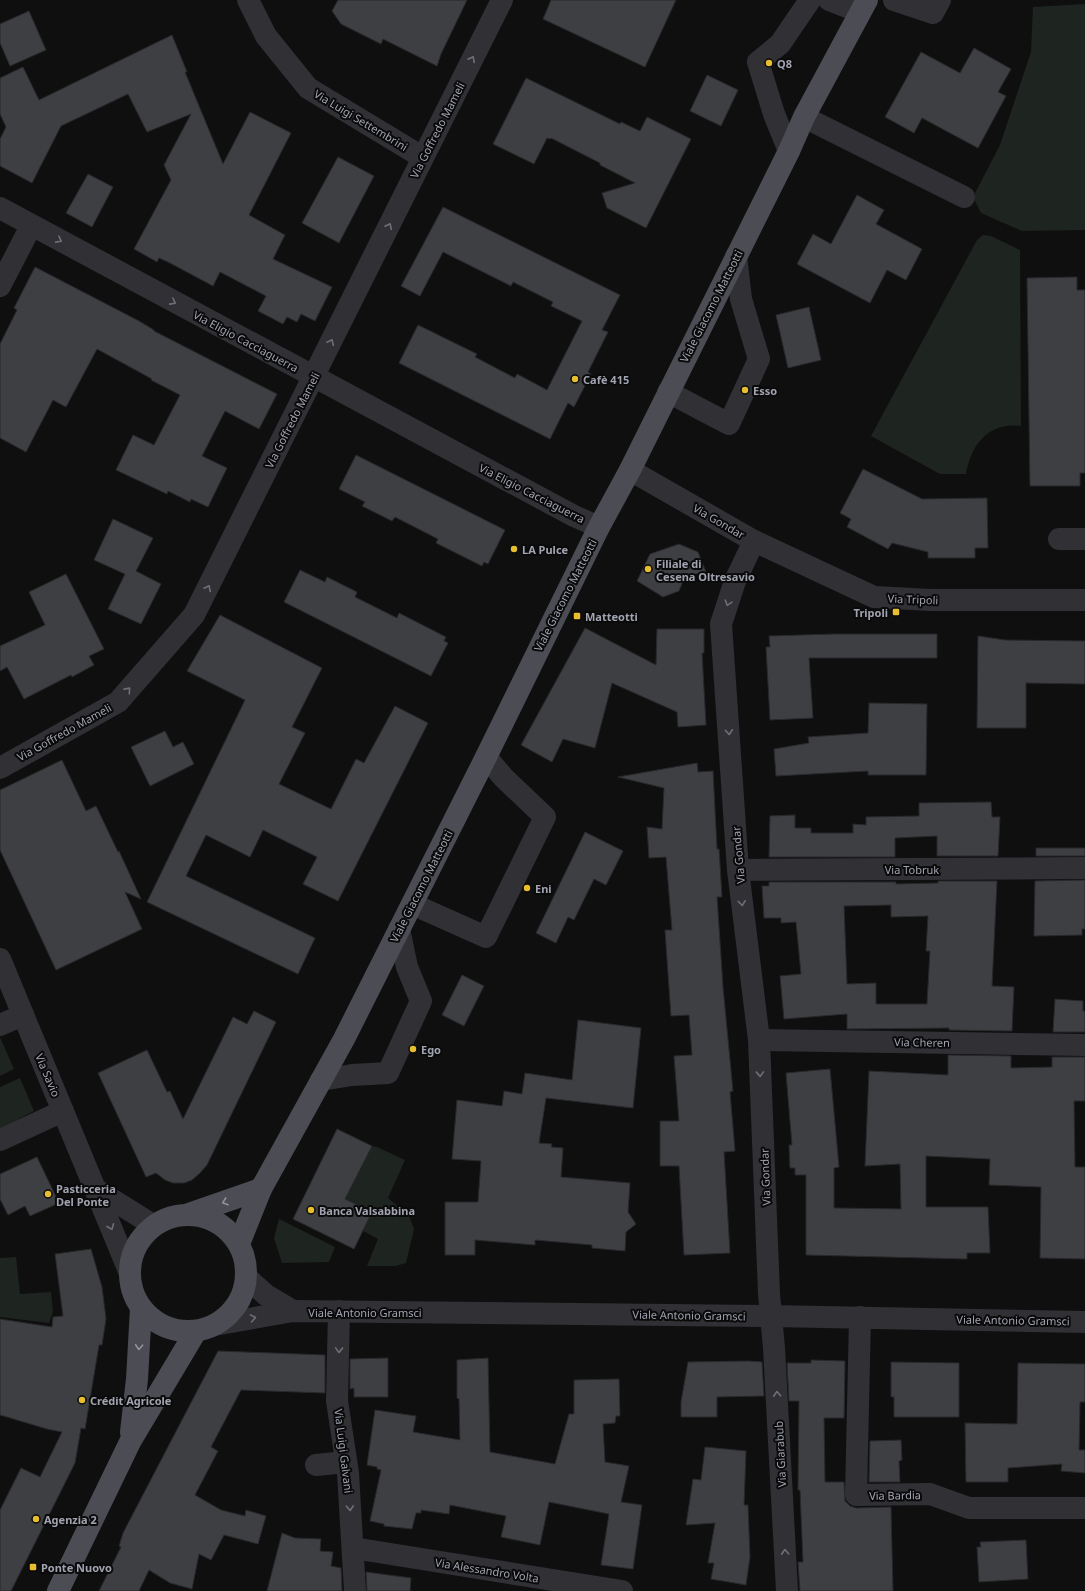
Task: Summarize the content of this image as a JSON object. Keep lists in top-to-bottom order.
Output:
{
  "streets": {
    "main road": ["Viale Giacomo Matteotti"],
    "street": [
      "Via Luigi Settembrini",
      "Via Goffredo Mameli",
      "Via Eligio Cacciaguerra",
      "Via Gondar",
      "Via Tripoli",
      "Via Tobruk",
      "Via Cheren",
      "Via Savio",
      "Viale Antonio Gramsci",
      "Via Luigi Galvani",
      "Via Giarabub",
      "Via Bardia",
      "Via Alessandro Volta"
    ]
  },
  "crossings": [
    ["Via Luigi Settembrini", "Via Goffredo Mameli"],
    ["Via Goffredo Mameli", "Via Eligio Cacciaguerra"],
    ["Viale Giacomo Matteotti", "Via Eligio Cacciaguerra"],
    ["Viale Giacomo Matteotti", "Via Gondar"],
    ["Viale Giacomo Matteotti", "Via Savio"],
    ["Viale Giacomo Matteotti", "Viale Antonio Gramsci"],
    ["Via Gondar", "Via Tripoli"],
    ["Via Gondar", "Via Tobruk"],
    ["Via Gondar", "Via Cheren"],
    ["Via Gondar", "Viale Antonio Gramsci"],
    ["Via Gondar", "Via Giarabub"],
    ["Via Savio", "Viale Antonio Gramsci"],
    ["Viale Antonio Gramsci", "Via Luigi Galvani"],
    ["Viale Antonio Gramsci", "Via Giarabub"],
    ["Viale Antonio Gramsci", "Via Bardia"],
    ["Via Luigi Galvani", "Via Alessandro Volta"]
  ],
  "one_way": [
    "Via Goffredo Mameli",
    "Via Eligio Cacciaguerra",
    "Via Gondar",
    "Via Luigi Galvani",
    "Via Giarabub"
  ],
  "places": {
    "other": [
      "Q8",
      "Cafè 415",
      "Esso",
      "LA Pulce",
      "Filiale di Cesena Oltresavio",
      "Eni",
      "Ego",
      "Pasticceria Del Ponte",
      "Banca Valsabbina",
      "Crédit Agricole",
      "Agenzia 2"
    ],
    "transit": ["Tripoli", "Matteotti", "Ponte Nuovo"]
  }
}
